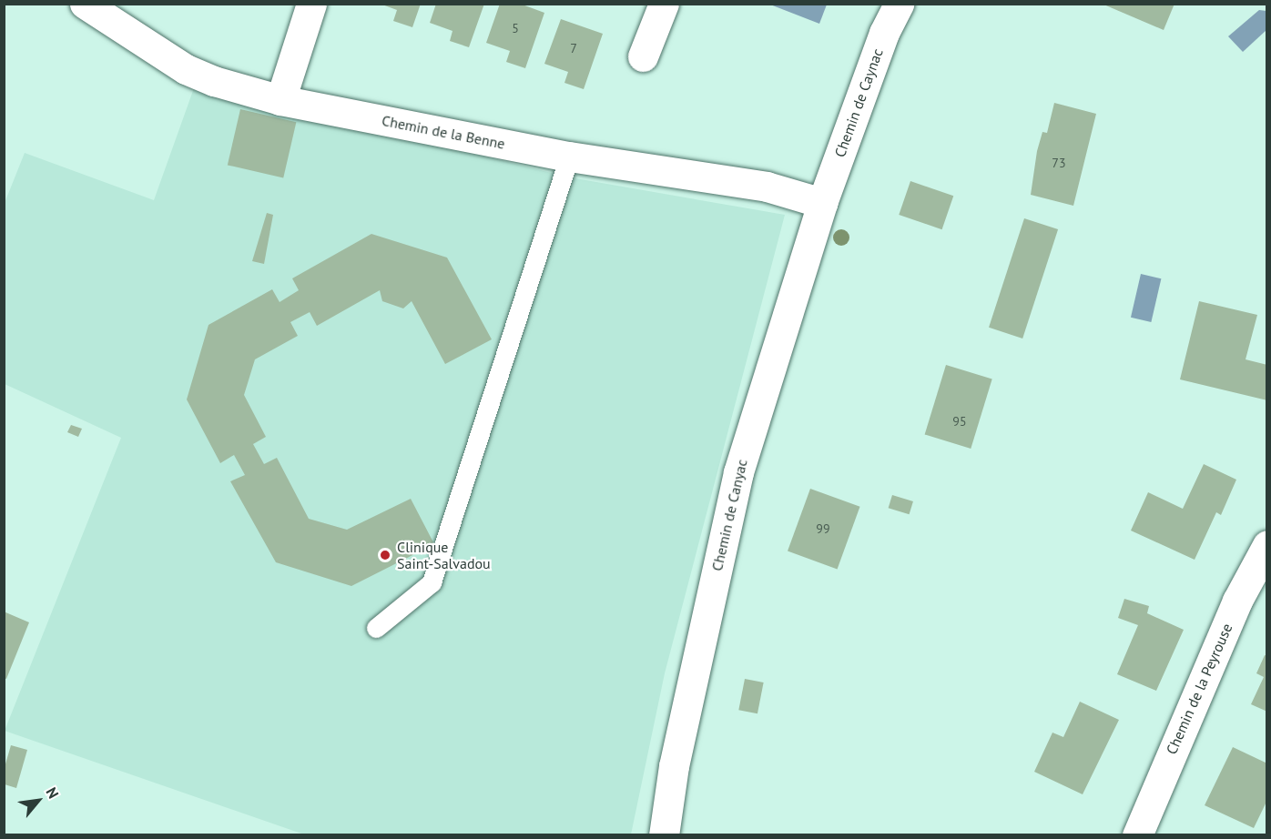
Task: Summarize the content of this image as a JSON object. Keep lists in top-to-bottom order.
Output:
{
  "streets": {
    "street": [
      "Chemin de Caynac",
      "Chemin de la Benne",
      "Chemin de Canyac",
      "Chemin de la Peyrouse"
    ]
  },
  "crossings": [
    ["Chemin de Caynac", "Chemin de la Benne"],
    ["Chemin de Caynac", "Chemin de Canyac"],
    ["Chemin de la Benne", "Chemin de Canyac"]
  ],
  "places": ["Clinique Saint-Salvadou"],
  "house_numbers": [
    "5",
    "7",
    "73",
    "95",
    "99"
  ],
  "north": "top right"
}
